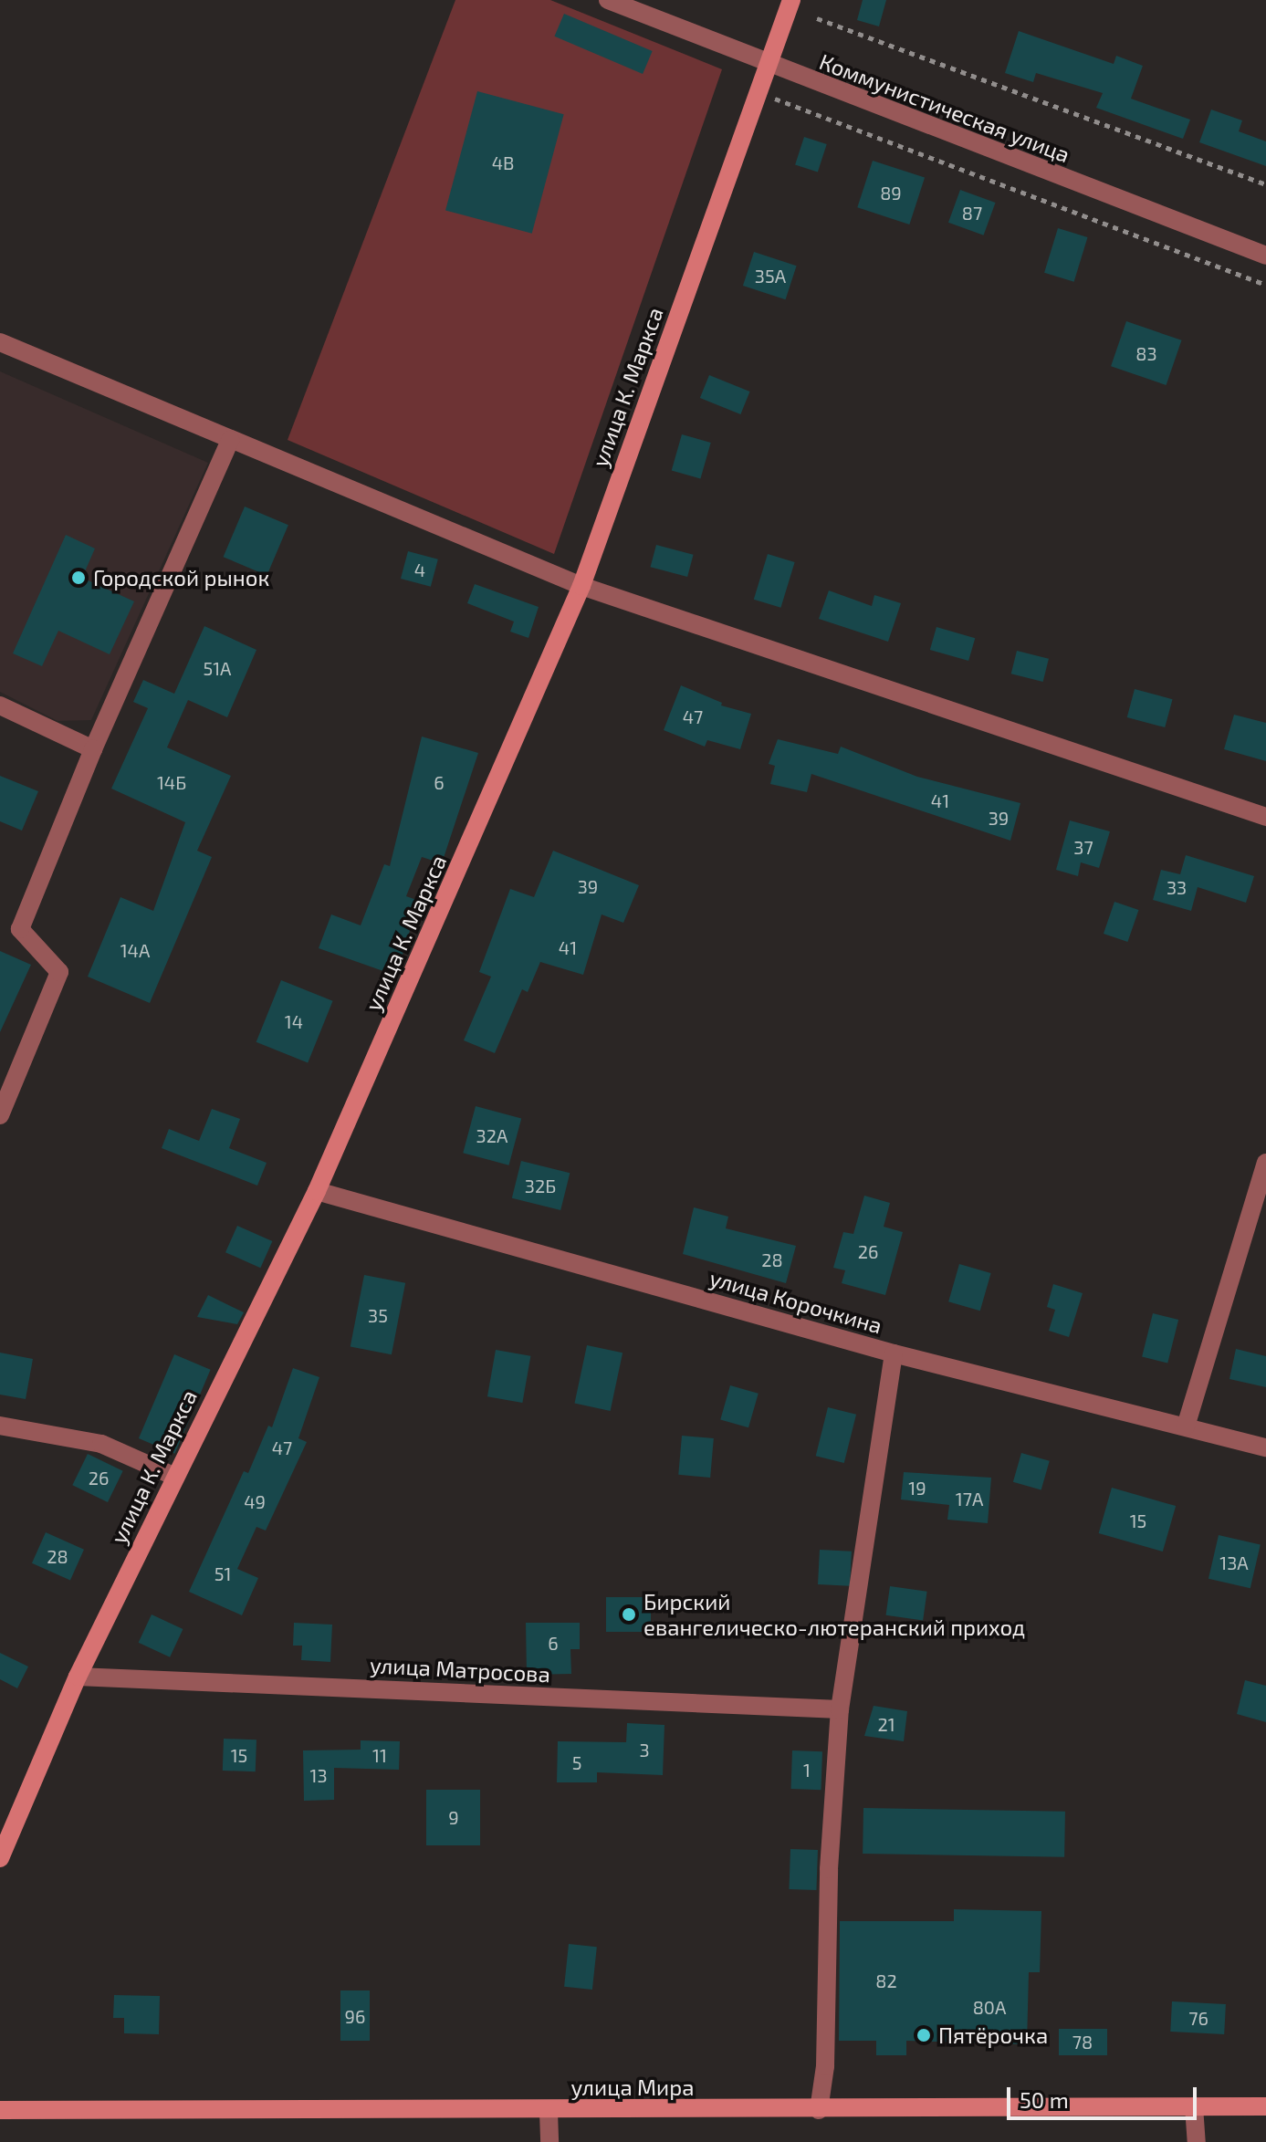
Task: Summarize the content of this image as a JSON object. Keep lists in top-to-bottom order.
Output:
{
  "streets": {
    "main road": ["улица К. Маркса", "улица Мира"],
    "street": ["Коммунистическая улица", "улица Корочкина", "улица Матросова"]
  },
  "crossings": [
    ["Коммунистическая улица", "улица К. Маркса"],
    ["улица К. Маркса", "улица Корочкина"],
    ["улица К. Маркса", "улица Матросова"]
  ],
  "places": ["Городской рынок", "Бирский евангелическо-лютеранский приход", "Пятёрочка"],
  "house_numbers": [
    "4В",
    "89",
    "87",
    "35А",
    "83",
    "4",
    "51А",
    "47",
    "14Б",
    "6",
    "41",
    "39",
    "37",
    "39",
    "33",
    "41",
    "14А",
    "14",
    "32А",
    "32Б",
    "26",
    "28",
    "35",
    "47",
    "26",
    "19",
    "17А",
    "49",
    "15",
    "28",
    "13А",
    "51",
    "6",
    "21",
    "3",
    "15",
    "11",
    "5",
    "1",
    "13",
    "9",
    "82",
    "80А",
    "96",
    "76",
    "78"
  ],
  "scale_bar": "50 m"
}
